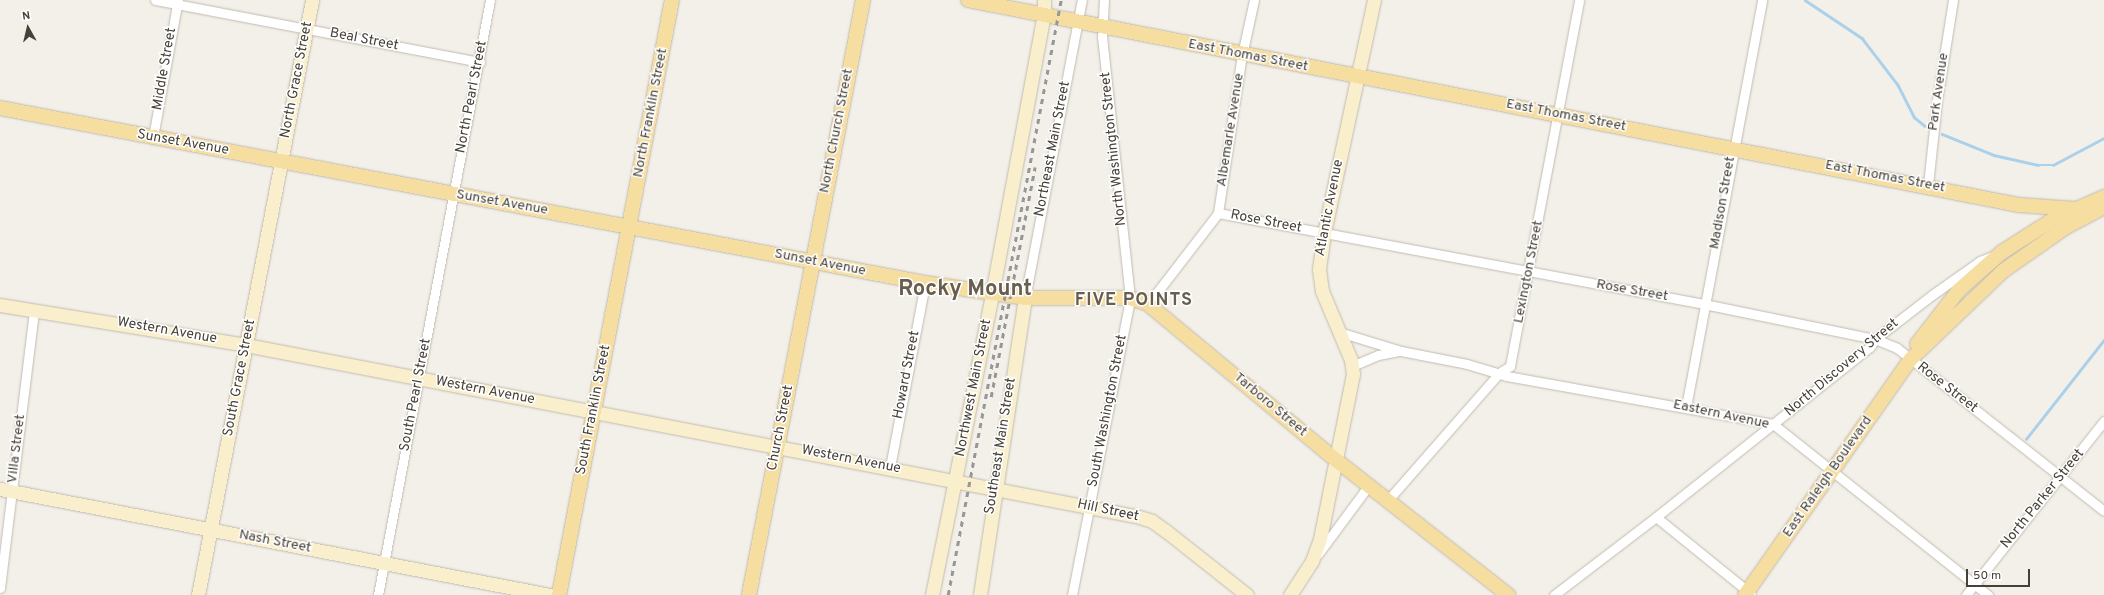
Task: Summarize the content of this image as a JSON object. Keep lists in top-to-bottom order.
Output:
{
  "streets": {
    "main road": [
      "East Thomas Street",
      "North Franklin Street",
      "North Church Street",
      "Sunset Avenue",
      "Tarboro Street",
      "South Franklin Street",
      "Church Street",
      "East Raleigh Boulevard"
    ],
    "street": [
      "Beal Street",
      "Middle Street",
      "North Grace Street",
      "Park Avenue",
      "North Pearl Street",
      "Albemarle Avenue",
      "Northeast Main Street",
      "North Washington Street",
      "Madison Street",
      "Atlantic Avenue",
      "Rose Street",
      "Lexington Street",
      "Western Avenue",
      "North Discovery Street",
      "Howard Street",
      "South Grace Street",
      "Northwest Main Street",
      "South Pearl Street",
      "South Washington Street",
      "Eastern Avenue",
      "Southeast Main Street",
      "Villa Street",
      "North Parker Street",
      "Hill Street",
      "Nash Street"
    ]
  },
  "crossings": [
    ["Beal Street", "Middle Street"],
    ["Beal Street", "North Grace Street"],
    ["Beal Street", "North Pearl Street"],
    ["East Thomas Street", "Park Avenue"],
    ["East Thomas Street", "Albemarle Avenue"],
    ["East Thomas Street", "Northeast Main Street"],
    ["East Thomas Street", "North Washington Street"],
    ["East Thomas Street", "Madison Street"],
    ["East Thomas Street", "Atlantic Avenue"],
    ["East Thomas Street", "Lexington Street"],
    ["East Thomas Street", "Northwest Main Street"],
    ["East Thomas Street", "East Raleigh Boulevard"],
    ["Middle Street", "Sunset Avenue"],
    ["North Grace Street", "Sunset Avenue"],
    ["North Grace Street", "South Grace Street"],
    ["North Pearl Street", "Sunset Avenue"],
    ["North Pearl Street", "South Pearl Street"],
    ["North Franklin Street", "Sunset Avenue"],
    ["North Franklin Street", "South Franklin Street"],
    ["Albemarle Avenue", "Rose Street"],
    ["North Church Street", "Sunset Avenue"],
    ["North Church Street", "Church Street"],
    ["Sunset Avenue", "Howard Street"],
    ["Sunset Avenue", "South Grace Street"],
    ["Sunset Avenue", "Northwest Main Street"],
    ["Sunset Avenue", "South Pearl Street"],
    ["Sunset Avenue", "Tarboro Street"],
    ["Sunset Avenue", "South Franklin Street"],
    ["Sunset Avenue", "Church Street"],
    ["Northeast Main Street", "Tarboro Street"],
    ["Northeast Main Street", "Southeast Main Street"],
    ["North Washington Street", "Tarboro Street"],
    ["North Washington Street", "South Washington Street"],
    ["Madison Street", "Rose Street"],
    ["Madison Street", "Eastern Avenue"],
    ["Atlantic Avenue", "Rose Street"],
    ["Atlantic Avenue", "Tarboro Street"],
    ["Atlantic Avenue", "Eastern Avenue"],
    ["Rose Street", "Lexington Street"],
    ["Rose Street", "North Discovery Street"],
    ["Rose Street", "Tarboro Street"],
    ["Rose Street", "East Raleigh Boulevard"],
    ["Rose Street", "North Parker Street"],
    ["Lexington Street", "Tarboro Street"],
    ["Lexington Street", "Eastern Avenue"],
    ["Western Avenue", "Howard Street"],
    ["Western Avenue", "South Grace Street"],
    ["Western Avenue", "Northwest Main Street"],
    ["Western Avenue", "South Pearl Street"],
    ["Western Avenue", "South Franklin Street"],
    ["Western Avenue", "Church Street"],
    ["Western Avenue", "Villa Street"],
    ["Western Avenue", "Hill Street"],
    ["North Discovery Street", "Eastern Avenue"],
    ["North Discovery Street", "East Raleigh Boulevard"],
    ["South Grace Street", "Nash Street"],
    ["Northwest Main Street", "Tarboro Street"],
    ["South Pearl Street", "Nash Street"],
    ["Tarboro Street", "South Washington Street"],
    ["Tarboro Street", "Southeast Main Street"],
    ["South Washington Street", "Hill Street"],
    ["Eastern Avenue", "East Raleigh Boulevard"],
    ["Eastern Avenue", "North Parker Street"],
    ["Southeast Main Street", "Hill Street"],
    ["Villa Street", "Nash Street"]
  ],
  "districts": ["Rocky Mount", "FIVE POINTS"],
  "scale_bar": "50 m",
  "north": "top"
}
